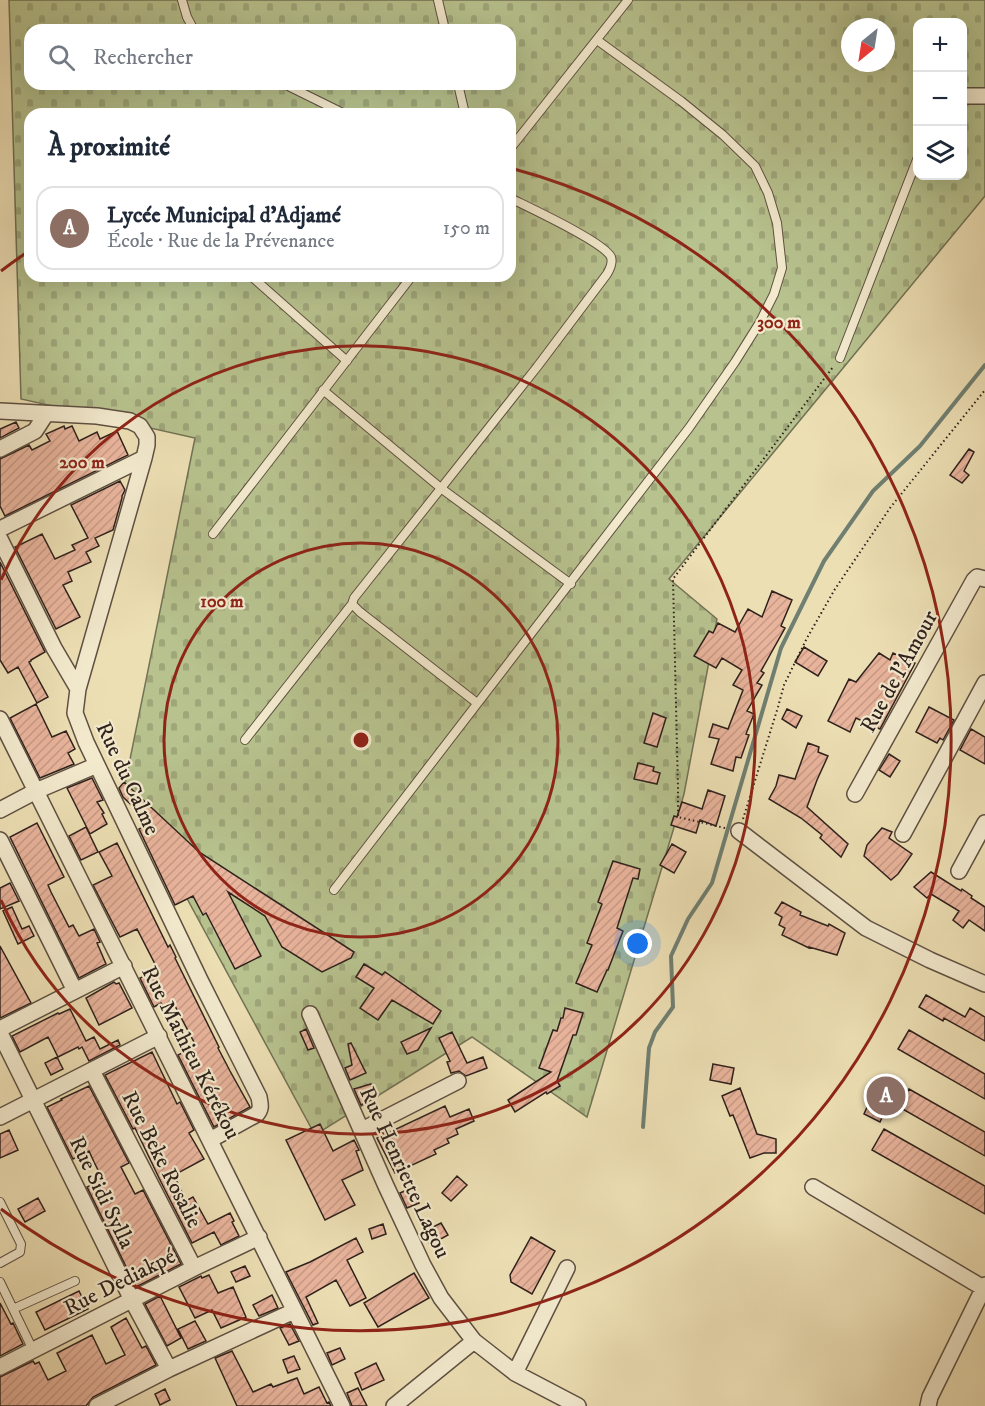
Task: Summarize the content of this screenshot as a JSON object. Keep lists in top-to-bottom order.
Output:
{
  "streets": {
    "street": [
      "Rue de l'Amour",
      "Rue du Calme",
      "Rue Mathieu Kérékou",
      "Rue Beke Rosalie",
      "Rue Henriette Lagou",
      "Rue Sidi Sylla",
      "Rue Dediakpé"
    ]
  },
  "crossings": [
    ["Rue du Calme", "Rue Mathieu Kérékou"],
    ["Rue Mathieu Kérékou", "Rue Dediakpé"],
    ["Rue Beke Rosalie", "Rue Dediakpé"],
    ["Rue Sidi Sylla", "Rue Dediakpé"]
  ],
  "north": "bottom left",
  "page": {
    "map_buttons": ["+", "−"],
    "search": "Rechercher",
    "heading": "À proximité",
    "list": [
      {
        "mark": "A",
        "name": "Lycée Municipal d'Adjamé",
        "note": "École · Rue de la Prévenance",
        "value": "150 m"
      }
    ],
    "pins": "A"
  },
  "rings": ["300 m", "200 m", "100 m"]
}
